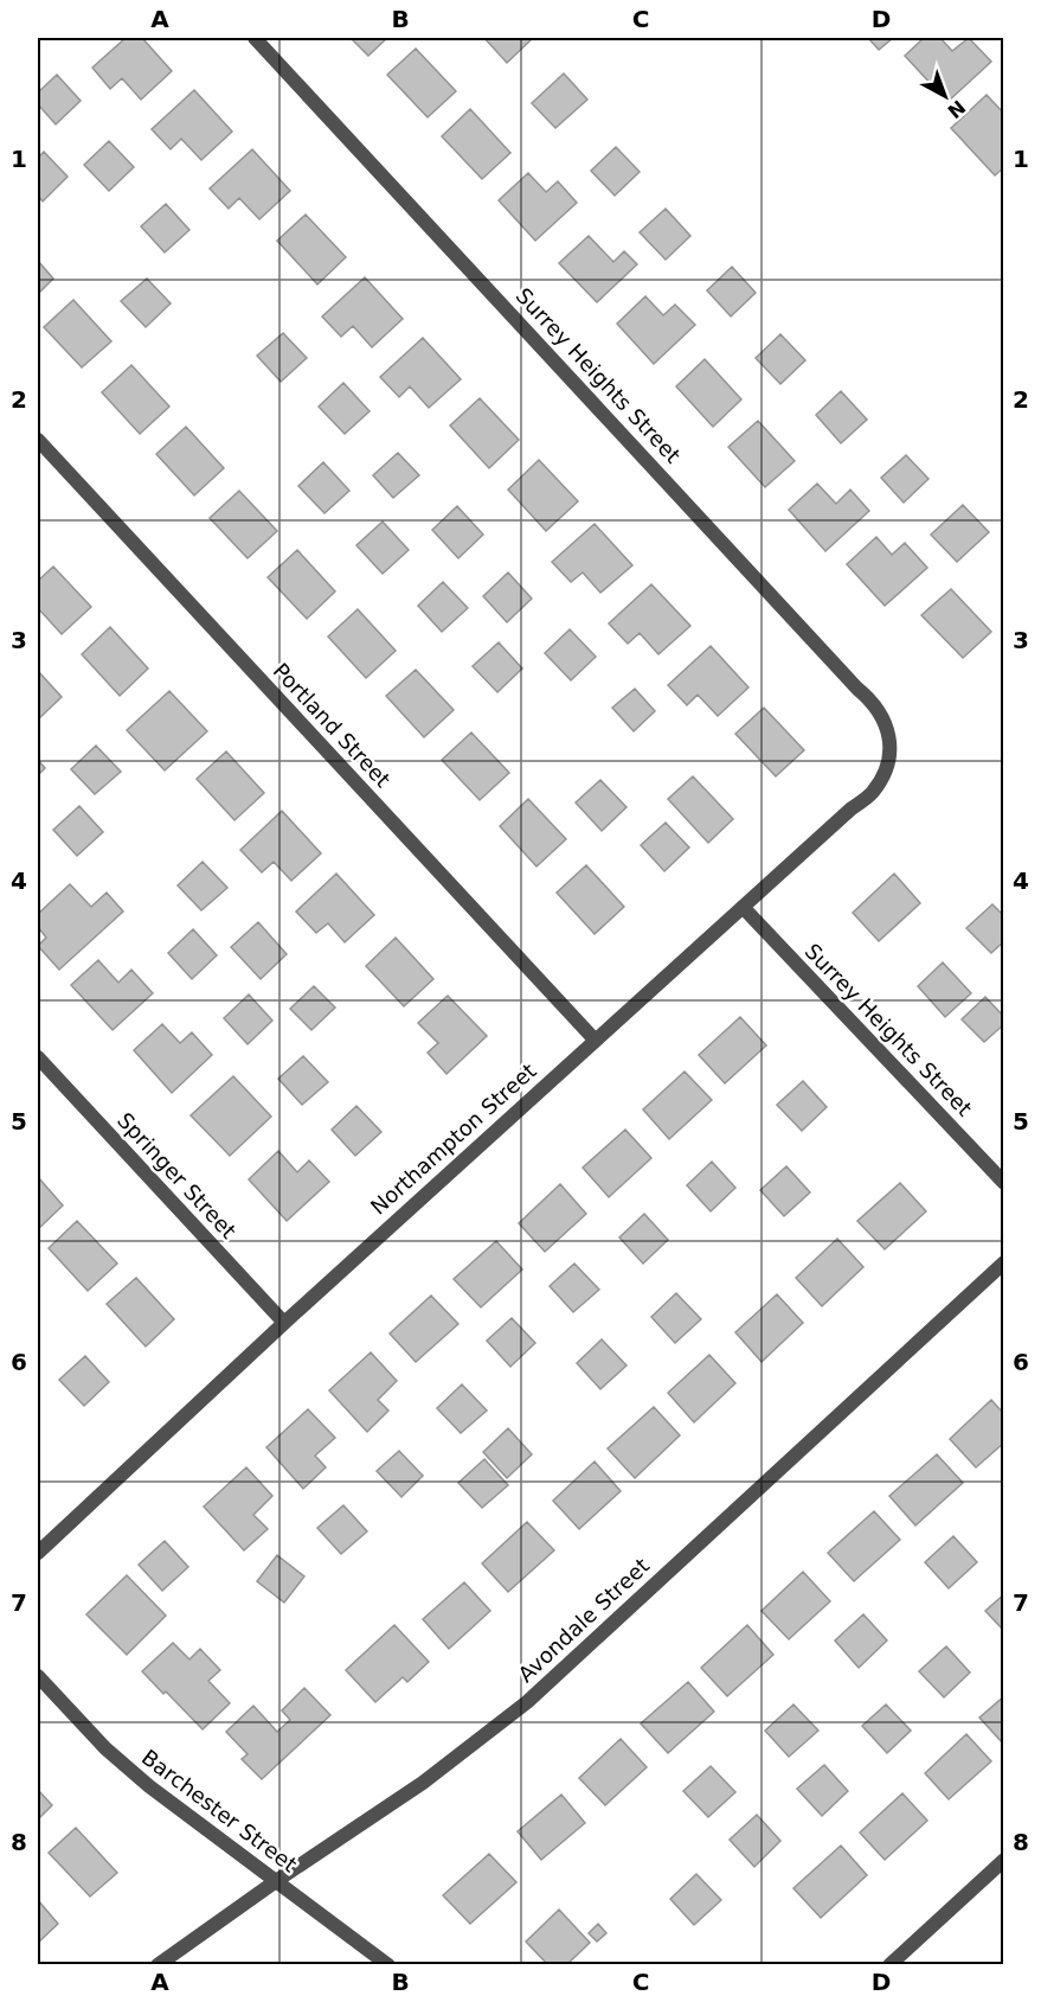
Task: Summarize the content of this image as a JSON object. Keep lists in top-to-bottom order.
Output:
{
  "streets": {
    "street": [
      "Surrey Heights Street",
      "Portland Street",
      "Northampton Street",
      "Springer Street",
      "Avondale Street",
      "Barchester Street"
    ]
  },
  "crossings": [
    ["Surrey Heights Street", "Northampton Street"],
    ["Portland Street", "Northampton Street"],
    ["Northampton Street", "Springer Street"],
    ["Avondale Street", "Barchester Street"]
  ],
  "north": "bottom right",
  "grid": {
    "columns": [
      "A",
      "B",
      "C",
      "D"
    ],
    "rows": [
      "1",
      "2",
      "3",
      "4",
      "5",
      "6",
      "7",
      "8"
    ]
  }
}
